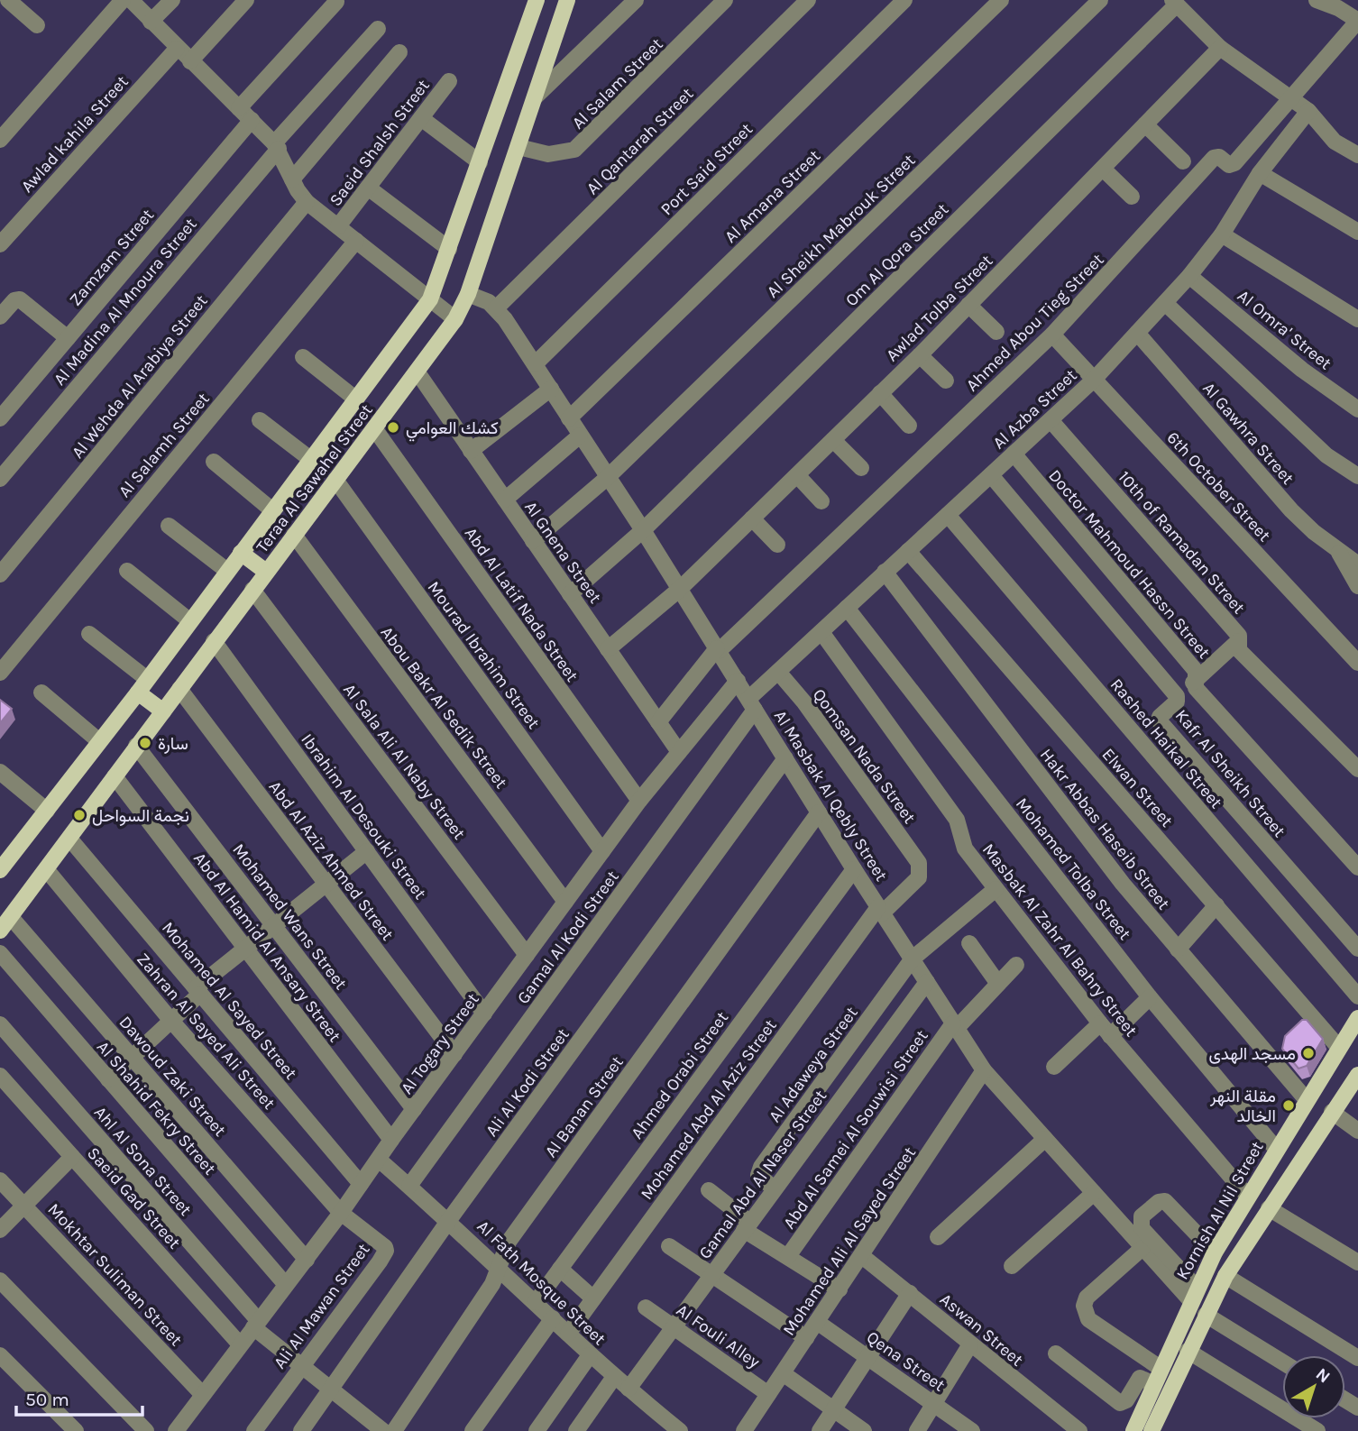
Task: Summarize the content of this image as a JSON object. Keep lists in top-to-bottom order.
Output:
{
  "streets": {
    "main road": ["Teraa Al Sawahel Street", "Kornish Al Nil Street"],
    "street": [
      "Al Salam Street",
      "Awlad kahila Street",
      "Al Qantarah Street",
      "Saeid Shalsh Street",
      "Port Said Street",
      "Al Amana Street",
      "Al Sheikh Mabrouk Street",
      "Om Al Qora Street",
      "Zamzam Street",
      "Al Madina Al Mnoura Street",
      "Awlad Tolba Street",
      "Ahmed Abou Tieg Street",
      "Al Omra' Street",
      "Al Wehda Al Arabiya Street",
      "Al Azba Street",
      "Al Gawhra Street",
      "Al Salamh Street",
      "6th October Street",
      "10th of Ramadan Street",
      "Al Gnena Street",
      "Doctor Mahmoud Hassn Street",
      "Abd Al Latif Nada Street",
      "Mourad Ibrahim Street",
      "Abou Bakr Al Sedik Street",
      "Rashed Haikal Street",
      "Qomsan Nada Street",
      "Al Sala Ali Al Naby Street",
      "Kafr Al Sheikh Street",
      "Elwan Street",
      "Al Masbak Al Qebly Street",
      "Ibrahim Al Desouki Street",
      "Hakr Abbas Haseib Street",
      "Abd Al Aziz Ahmed Street",
      "Mohamed Tolba Street",
      "Mohamed Wans Street",
      "Gamal Al Kodi Street",
      "Masbak Al Zahr Al Bahry Street",
      "Abd Al Hamid Al Ansary Street",
      "Mohamed Al Sayed Street",
      "Zahran Al Sayed Ali Street",
      "Al Togary Street",
      "Al Adaweya Street",
      "Ahmed Orabi Street",
      "Dawoud Zaki Street",
      "Ali Al Kodi Street",
      "Al Banan Street",
      "Al Shahid Fekry Street",
      "Mohamed Abd Al Aziz Street",
      "Abd Al Samei Al Souwisi Street",
      "Ahl Al Sona Street",
      "Gamal Abd Al Naser Street",
      "Saeid Gad Street",
      "Mohamed Ali Al Sayed Street",
      "Mokhtar Suliman Street",
      "Al Fath Mosque Street",
      "Ali Al Mawan Street",
      "Aswan Street",
      "Al Fouli Alley",
      "Qena Street"
    ]
  },
  "crossings": [
    ["Al Salam Street", "Teraa Al Sawahel Street"],
    ["Al Qantarah Street", "Al Masbak Al Qebly Street"],
    ["Port Said Street", "Al Masbak Al Qebly Street"],
    ["Al Amana Street", "Al Masbak Al Qebly Street"],
    ["Al Sheikh Mabrouk Street", "Al Gnena Street"],
    ["Al Sheikh Mabrouk Street", "Al Masbak Al Qebly Street"],
    ["Om Al Qora Street", "Al Gnena Street"],
    ["Om Al Qora Street", "Al Masbak Al Qebly Street"],
    ["Awlad Tolba Street", "Al Gnena Street"],
    ["Awlad Tolba Street", "Al Masbak Al Qebly Street"],
    ["Ahmed Abou Tieg Street", "6th October Street"],
    ["Ahmed Abou Tieg Street", "Al Gnena Street"],
    ["Ahmed Abou Tieg Street", "Al Masbak Al Qebly Street"],
    ["Al Omra' Street", "Al Azba Street"],
    ["Al Azba Street", "Al Gawhra Street"],
    ["Al Azba Street", "6th October Street"],
    ["Al Azba Street", "10th of Ramadan Street"],
    ["Al Azba Street", "Doctor Mahmoud Hassn Street"],
    ["Al Azba Street", "Rashed Haikal Street"],
    ["Al Azba Street", "Qomsan Nada Street"],
    ["Al Azba Street", "Kafr Al Sheikh Street"],
    ["Al Azba Street", "Elwan Street"],
    ["Al Azba Street", "Al Masbak Al Qebly Street"],
    ["Al Azba Street", "Hakr Abbas Haseib Street"],
    ["Al Azba Street", "Mohamed Tolba Street"],
    ["Al Azba Street", "Gamal Al Kodi Street"],
    ["Al Azba Street", "Masbak Al Zahr Al Bahry Street"],
    ["Teraa Al Sawahel Street", "Al Gnena Street"],
    ["Teraa Al Sawahel Street", "Abd Al Latif Nada Street"],
    ["Teraa Al Sawahel Street", "Mourad Ibrahim Street"],
    ["Teraa Al Sawahel Street", "Abou Bakr Al Sedik Street"],
    ["Teraa Al Sawahel Street", "Al Sala Ali Al Naby Street"],
    ["Teraa Al Sawahel Street", "Al Masbak Al Qebly Street"],
    ["Teraa Al Sawahel Street", "Ibrahim Al Desouki Street"],
    ["Teraa Al Sawahel Street", "Abd Al Aziz Ahmed Street"],
    ["Teraa Al Sawahel Street", "Mohamed Wans Street"],
    ["Teraa Al Sawahel Street", "Abd Al Hamid Al Ansary Street"],
    ["Teraa Al Sawahel Street", "Mohamed Al Sayed Street"],
    ["Teraa Al Sawahel Street", "Zahran Al Sayed Ali Street"],
    ["Teraa Al Sawahel Street", "Dawoud Zaki Street"],
    ["Al Gnena Street", "Al Togary Street"],
    ["Abd Al Latif Nada Street", "Al Togary Street"],
    ["Mourad Ibrahim Street", "Al Togary Street"],
    ["Abou Bakr Al Sedik Street", "Al Togary Street"],
    ["Qomsan Nada Street", "Mohamed Abd Al Aziz Street"],
    ["Al Sala Ali Al Naby Street", "Al Togary Street"],
    ["Elwan Street", "Kornish Al Nil Street"],
    ["Al Masbak Al Qebly Street", "Gamal Al Kodi Street"],
    ["Al Masbak Al Qebly Street", "Al Togary Street"],
    ["Al Masbak Al Qebly Street", "Al Adaweya Street"],
    ["Al Masbak Al Qebly Street", "Ahmed Orabi Street"],
    ["Al Masbak Al Qebly Street", "Ali Al Kodi Street"],
    ["Al Masbak Al Qebly Street", "Al Banan Street"],
    ["Al Masbak Al Qebly Street", "Mohamed Abd Al Aziz Street"],
    ["Al Masbak Al Qebly Street", "Abd Al Samei Al Souwisi Street"],
    ["Al Masbak Al Qebly Street", "Gamal Abd Al Naser Street"],
    ["Al Masbak Al Qebly Street", "Kornish Al Nil Street"],
    ["Al Masbak Al Qebly Street", "Mohamed Ali Al Sayed Street"],
    ["Ibrahim Al Desouki Street", "Al Togary Street"],
    ["Hakr Abbas Haseib Street", "Kornish Al Nil Street"],
    ["Abd Al Aziz Ahmed Street", "Al Togary Street"],
    ["Mohamed Tolba Street", "Kornish Al Nil Street"],
    ["Mohamed Wans Street", "Al Togary Street"],
    ["Gamal Al Kodi Street", "Al Fath Mosque Street"],
    ["Masbak Al Zahr Al Bahry Street", "Kornish Al Nil Street"],
    ["Abd Al Hamid Al Ansary Street", "Al Togary Street"],
    ["Mohamed Al Sayed Street", "Al Togary Street"],
    ["Zahran Al Sayed Ali Street", "Al Togary Street"],
    ["Zahran Al Sayed Ali Street", "Ali Al Mawan Street"],
    ["Al Togary Street", "Dawoud Zaki Street"],
    ["Al Togary Street", "Al Shahid Fekry Street"],
    ["Al Togary Street", "Ahl Al Sona Street"],
    ["Al Togary Street", "Saeid Gad Street"],
    ["Al Togary Street", "Mokhtar Suliman Street"],
    ["Al Togary Street", "Al Fath Mosque Street"],
    ["Al Togary Street", "Ali Al Mawan Street"],
    ["Al Adaweya Street", "Gamal Abd Al Naser Street"],
    ["Ahmed Orabi Street", "Al Fath Mosque Street"],
    ["Ali Al Kodi Street", "Ahl Al Sona Street"],
    ["Ali Al Kodi Street", "Al Fath Mosque Street"],
    ["Al Banan Street", "Al Fath Mosque Street"],
    ["Mohamed Abd Al Aziz Street", "Al Fath Mosque Street"],
    ["Ahl Al Sona Street", "Ali Al Mawan Street"],
    ["Gamal Abd Al Naser Street", "Al Fath Mosque Street"],
    ["Gamal Abd Al Naser Street", "Al Fouli Alley"],
    ["Mohamed Ali Al Sayed Street", "Aswan Street"],
    ["Mohamed Ali Al Sayed Street", "Al Fouli Alley"],
    ["Mohamed Ali Al Sayed Street", "Qena Street"]
  ],
  "places": [
    "كشك العوامي",
    "سارة",
    "نجمة السواحل",
    "مسجد الهدى",
    "مقلة النهر الخالد"
  ],
  "scale_bar": "50 m",
  "north": "top right"
}
